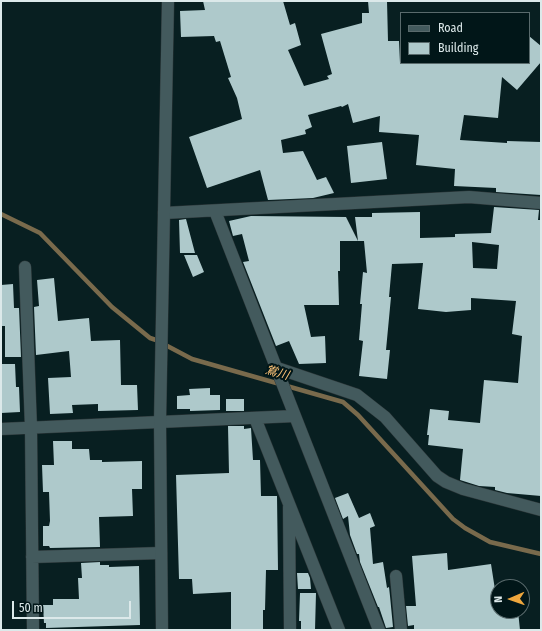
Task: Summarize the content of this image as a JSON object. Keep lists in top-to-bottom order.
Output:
{
  "water": ["鴬川"],
  "legend": ["Road", "Building"],
  "scale_bar": "50 m",
  "north": "left"
}
